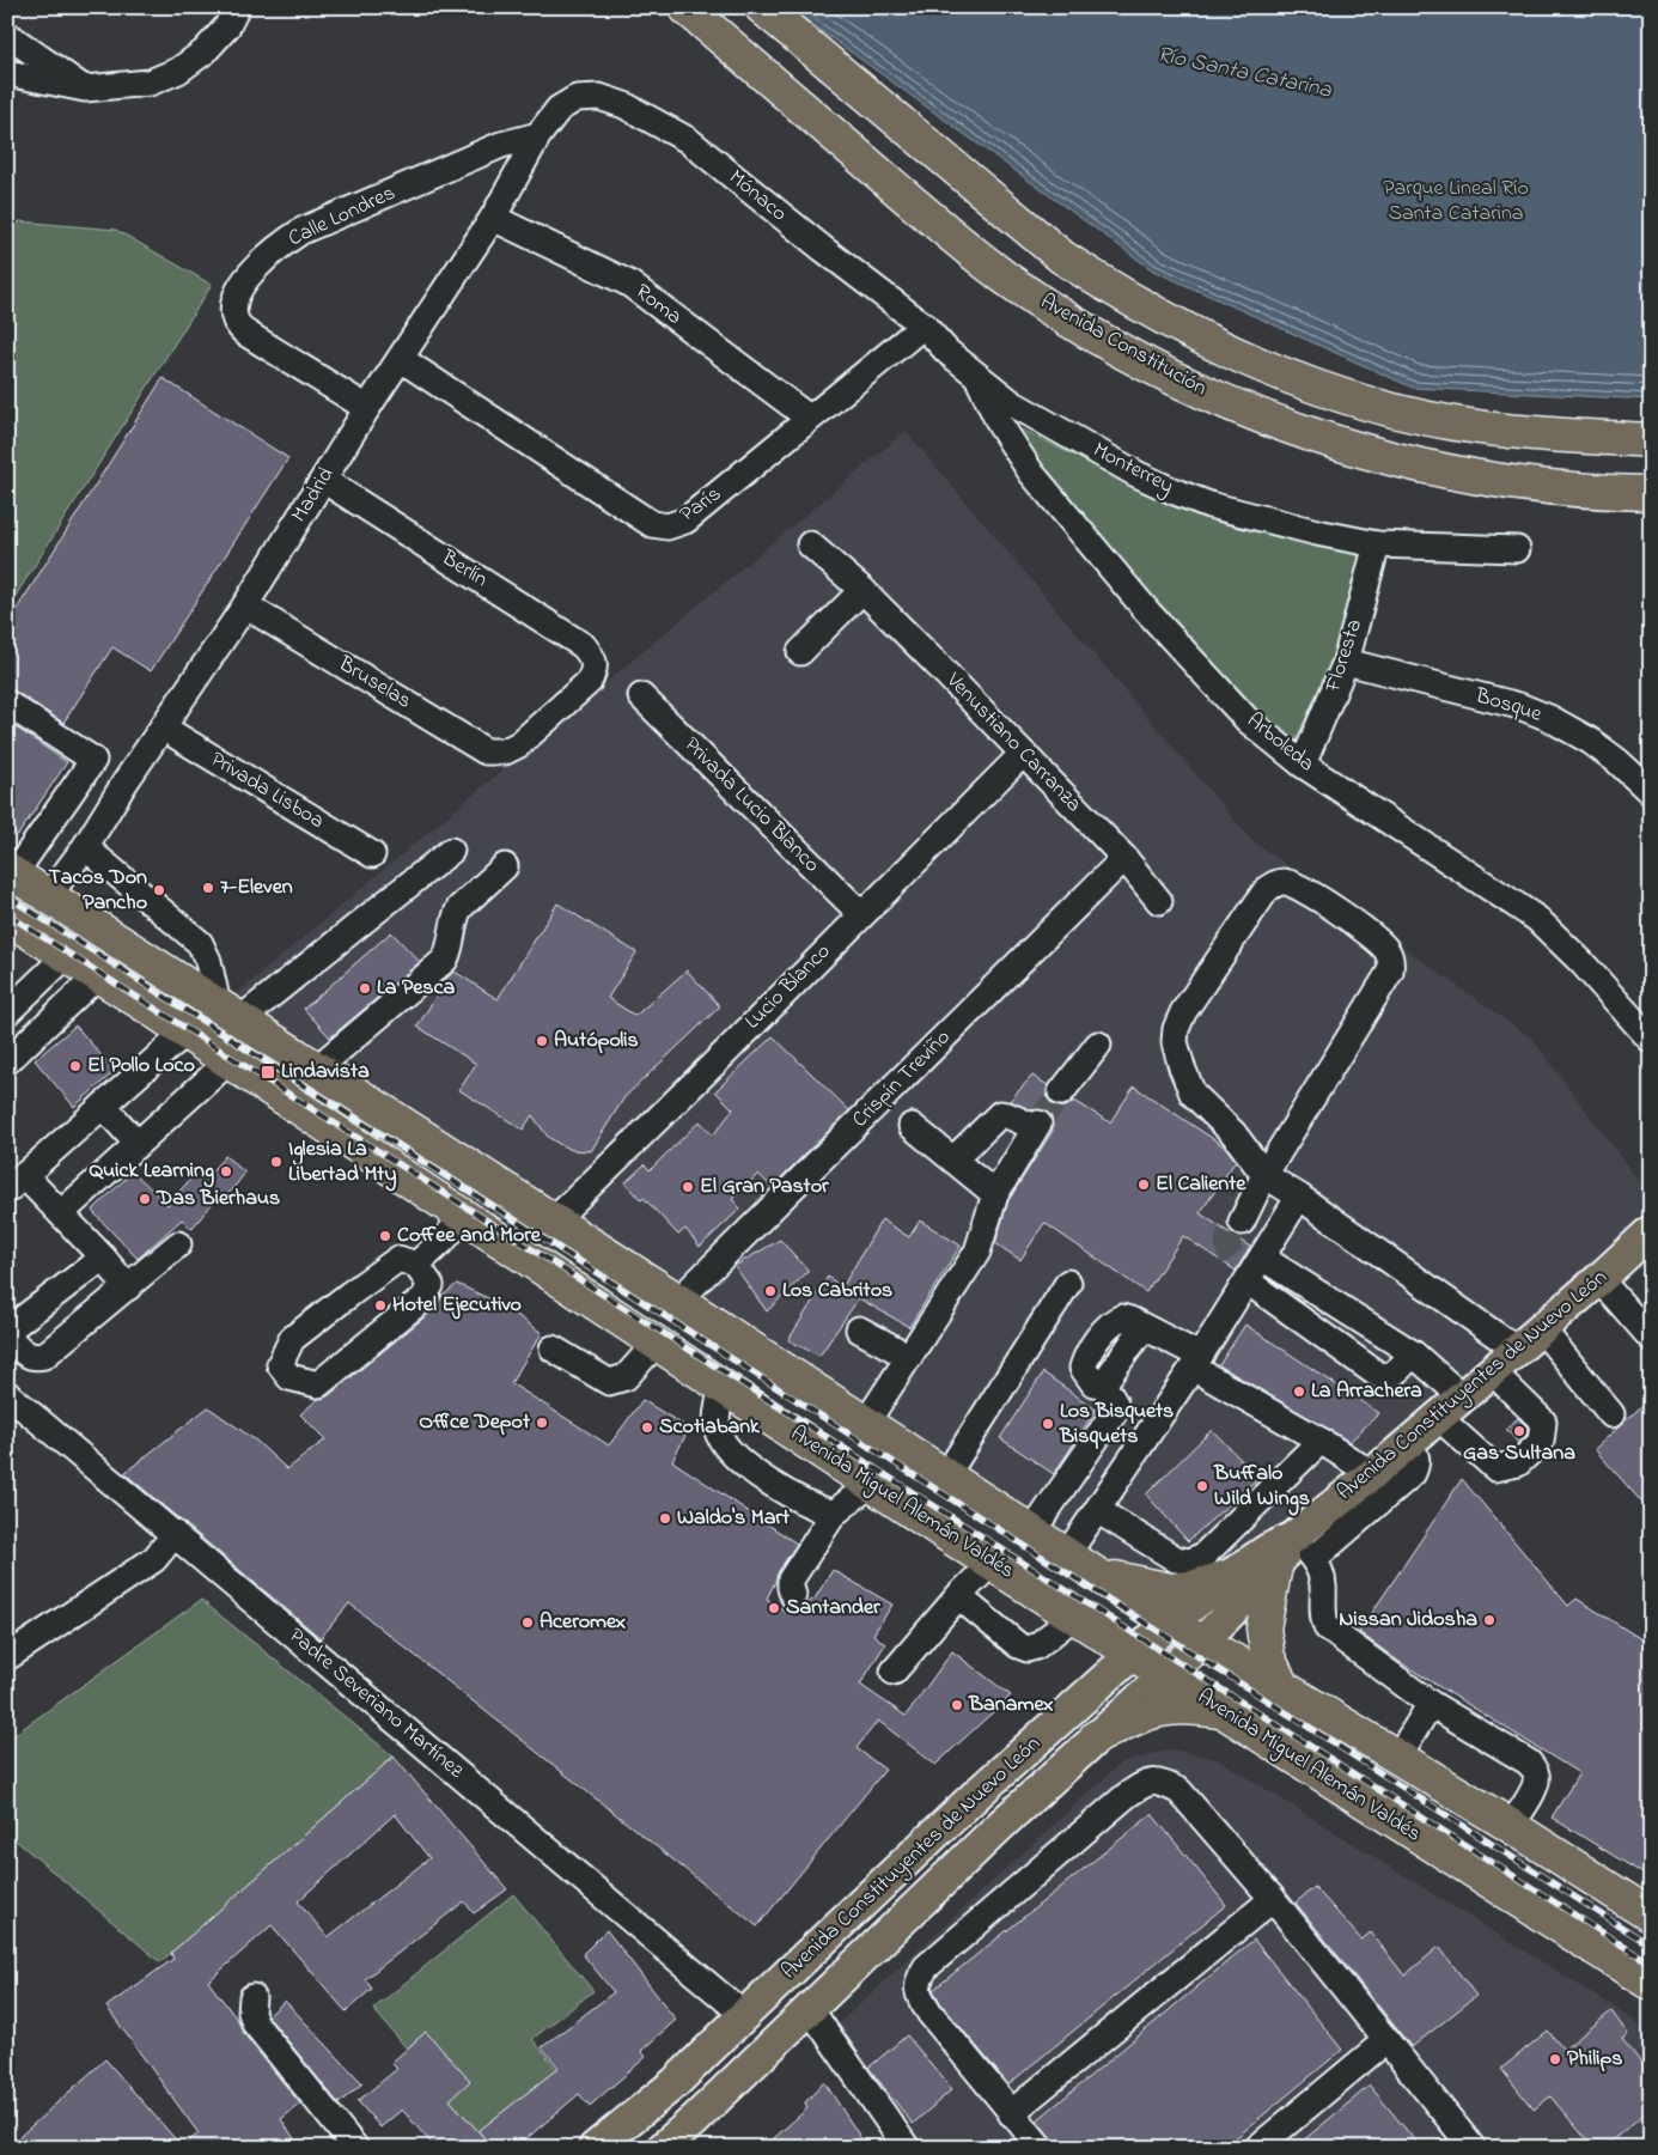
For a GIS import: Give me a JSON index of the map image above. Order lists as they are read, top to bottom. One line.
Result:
{"streets":{"highway":["Avenida Constitución","Avenida Miguel Alemán Valdés"],"main road":["Avenida Constituyentes de Nuevo León"],"street":["Mónaco","Calle Londres","Roma","Monterrey","Madrid","París","Berlín","Floresta","Bruselas","Bosque","Venustiano Carranza","Arboleda","Privada Lisboa","Privada Lucio Blanco","Lucio Blanco","Crispín Treviño","Padre Severiano Martínez"]},"crossings":[["Mónaco","Monterrey"],["Mónaco","Madrid"],["Mónaco","París"],["Calle Londres","Madrid"],["Roma","Madrid"],["Roma","París"],["Monterrey","París"],["Monterrey","Floresta"],["Monterrey","Arboleda"],["Madrid","París"],["Madrid","Berlín"],["Madrid","Bruselas"],["Madrid","Privada Lisboa"],["Berlín","Bruselas"],["Floresta","Bosque"],["Floresta","Arboleda"],["Venustiano Carranza","Lucio Blanco"],["Venustiano Carranza","Crispín Treviño"],["Privada Lucio Blanco","Lucio Blanco"],["Avenida Constituyentes de Nuevo León","Avenida Miguel Alemán Valdés"],["Avenida Constituyentes de Nuevo León","Padre Severiano Martínez"]],"water":["Río Santa Catarina"],"parks":["Parque Lineal Río Santa Catarina"],"places":{"other":["7-Eleven","Tacos Don Pancho","La Pesca","Autópolis","El Pollo Loco","Iglesia La Libertad Mty","Quick Learning","El Caliente","El Gran Pastor","Das Bierhaus","Coffee and More","Los Cabritos","Hotel Ejecutivo","La Arrachera","Office Depot","Los Bisquets Bisquets","Scotiabank","Gas Sultana","Buffalo Wild Wings","Waldo's Mart","Santander","Nissan Jidosha","Aceromex","Banamex","Philips"],"transit":["Lindavista"]}}
